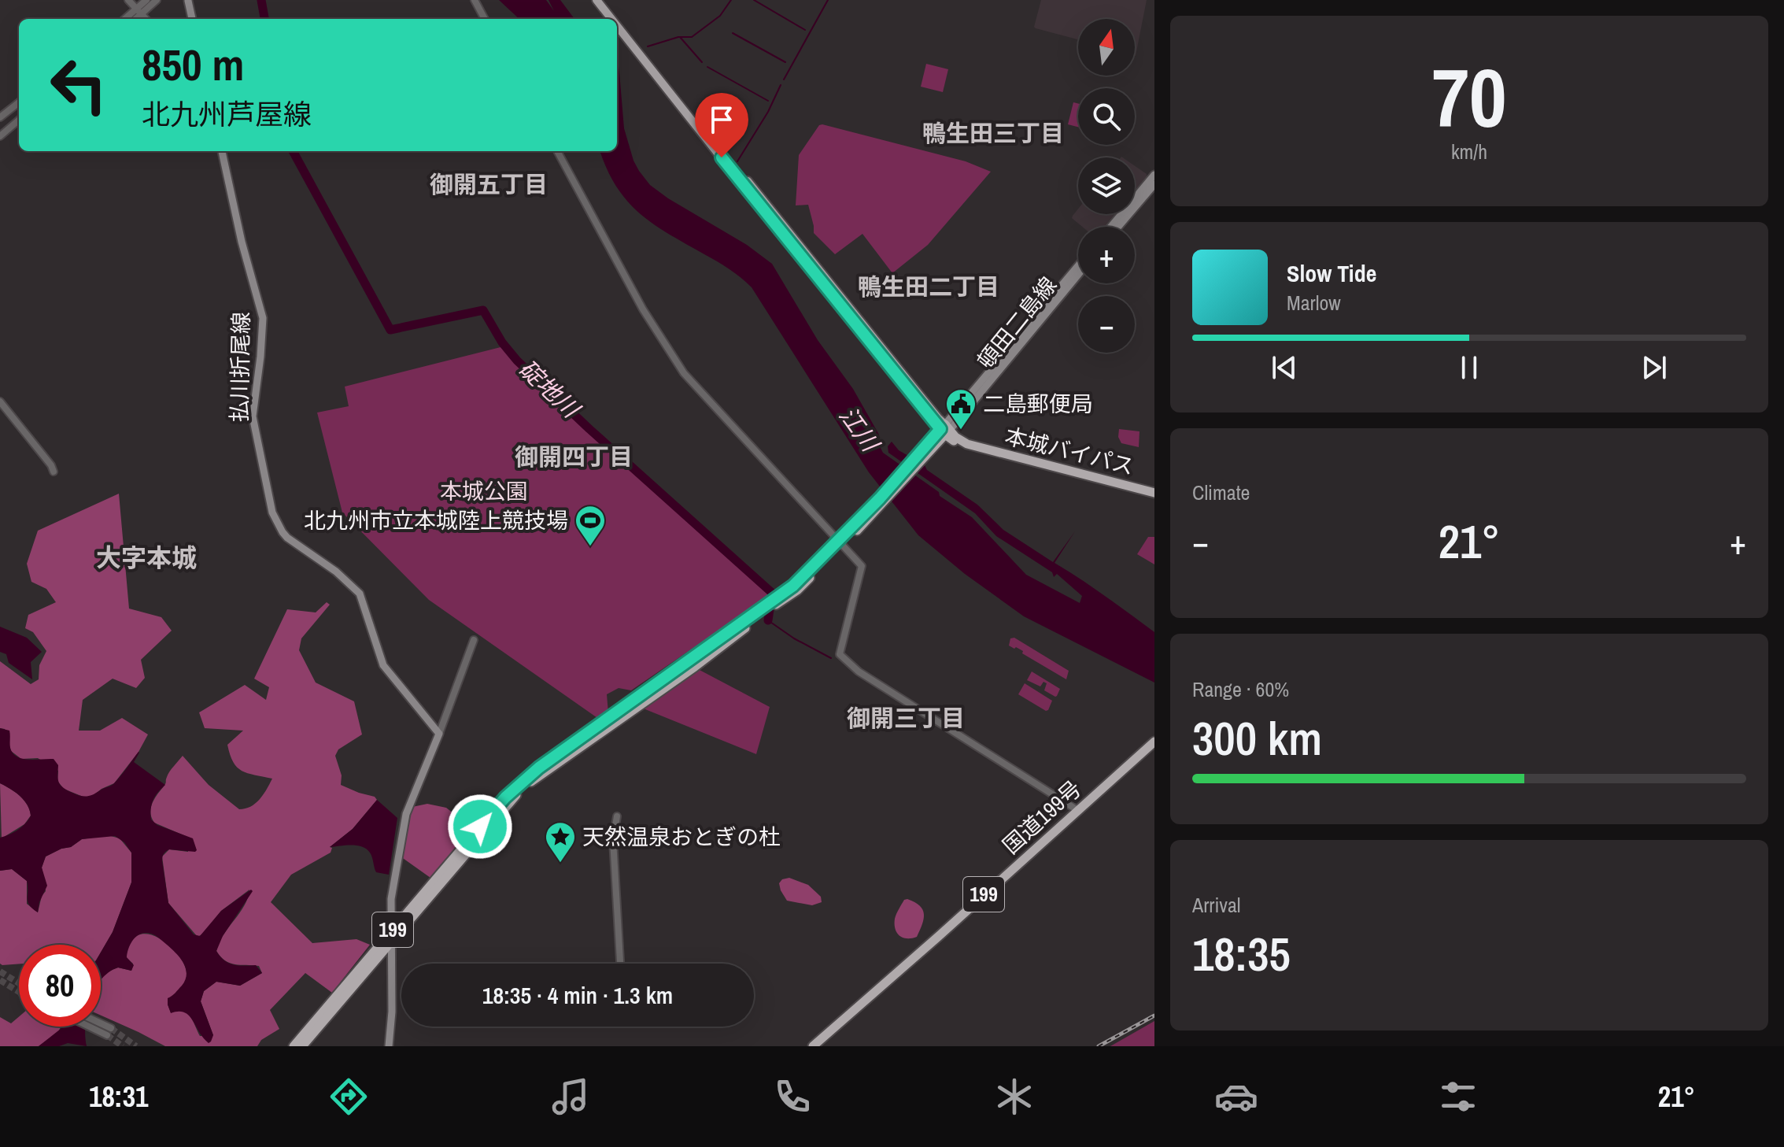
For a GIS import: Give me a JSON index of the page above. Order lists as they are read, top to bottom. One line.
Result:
{"streets":{"highway":["本城バイパス","国道199号","199"],"main road":["頓田二島線","払川折尾線"]},"crossings":[["頓田二島線","本城バイパス"],["頓田二島線","199"],["本城バイパス","199"]],"districts":["鴨生田三丁目","御開五丁目","鴨生田二丁目","御開四丁目","大字本城","御開三丁目"],"water":["碇地川","江川"],"parks":["本城公園"],"places":{"public building":["二島郵便局"],"sports":["北九州市立本城陸上競技場"],"place":["天然温泉おとぎの杜"]},"north":"top","page":{"tile":[["70","km/h"],"Climate",["Range · 60%","300 km"],["Arrival","18:35"]],"map_buttons":["+","−"],"turn":["850 m","北九州芦屋線"],"song":["Slow Tide","Marlow"],"heat":["−","21°","+"],"limit":"80","trip":"18:35 · 4 min · 1.3 km","tabs":["18:31","21°"]}}
